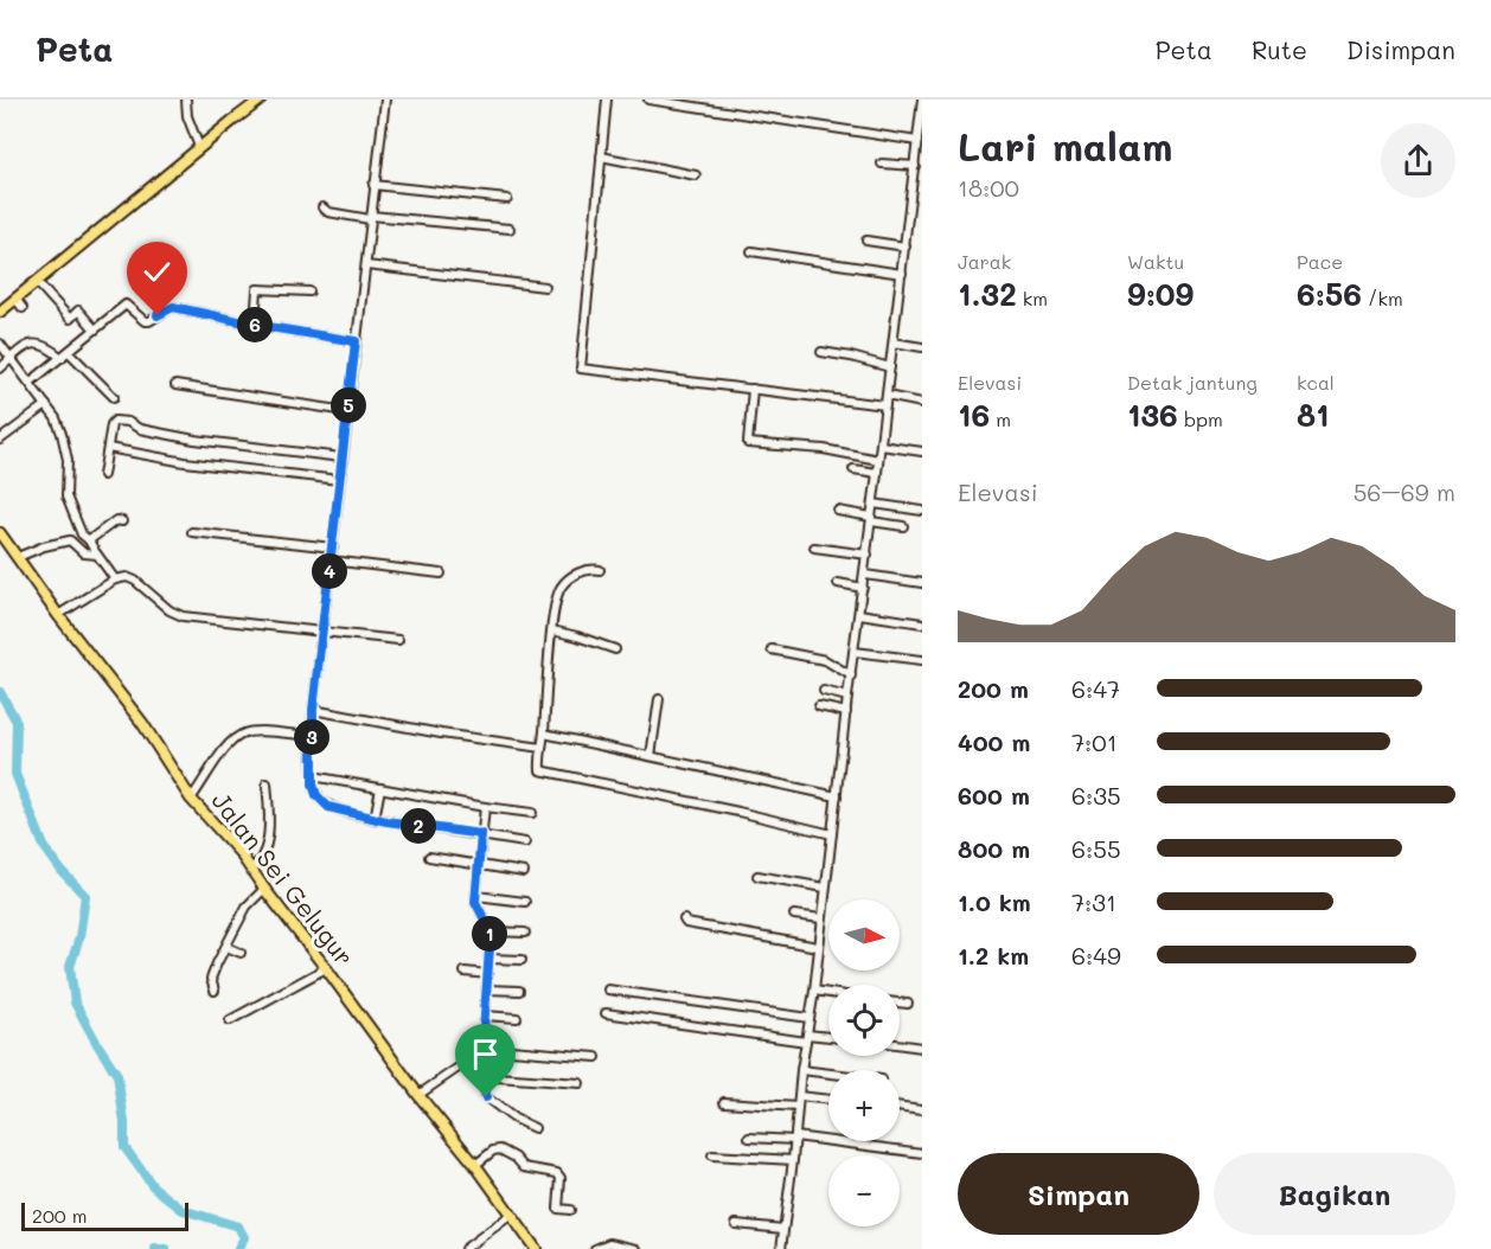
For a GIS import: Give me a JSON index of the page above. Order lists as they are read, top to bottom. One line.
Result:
{"streets":{"main road":["Jalan Sei Gelugur"]},"scale_bar":"200 m","north":"right","page":{"header":"Peta","nav":["Peta","Rute","Disimpan"],"heading":["Lari malam","18:00"],"stats":[["Jarak","1.32 km"],["Waktu","9:09"],["Pace","6:56 /km"],["Elevasi","16 m"],["Detak jantung","136 bpm"],["kcal","81"]],"pins":["6","5","4","3","2","1"],"chart":["Elevasi","56–69 m"],"list":[{"name":"200 m","note":"6:47"},{"name":"400 m","note":"7:01"},{"name":"600 m","note":"6:35"},{"name":"800 m","note":"6:55"},{"name":"1.0 km","note":"7:31"},{"name":"1.2 km","note":"6:49"}],"map_buttons":["+","−"],"buttons":["Simpan","Bagikan"],"scale":"200 m"}}
